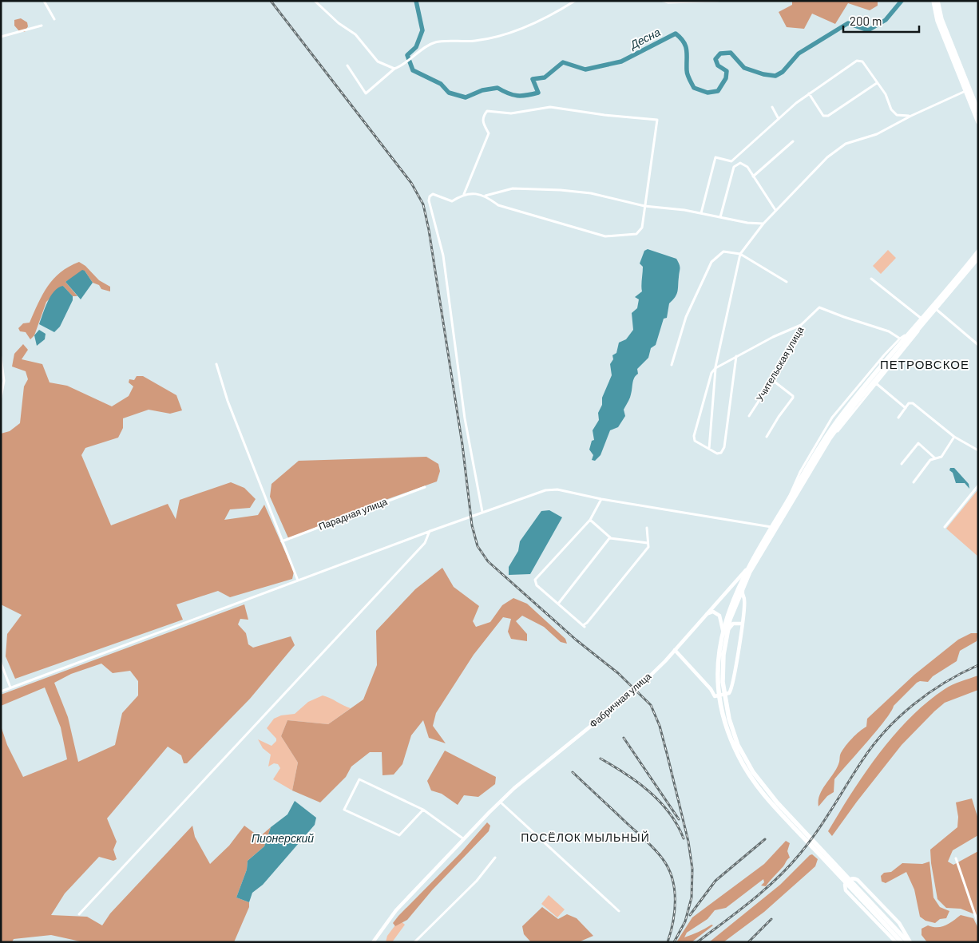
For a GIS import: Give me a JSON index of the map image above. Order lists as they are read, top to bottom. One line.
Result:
{"streets":{"street":["Учительская улица","Парадная улица","Фабричная улица"]},"districts":["ПЕТРОВСКОЕ","ПОСЁЛОК МЫЛЬНЫЙ"],"water":["Десна","Пионерский"],"scale_bar":"200 m"}
